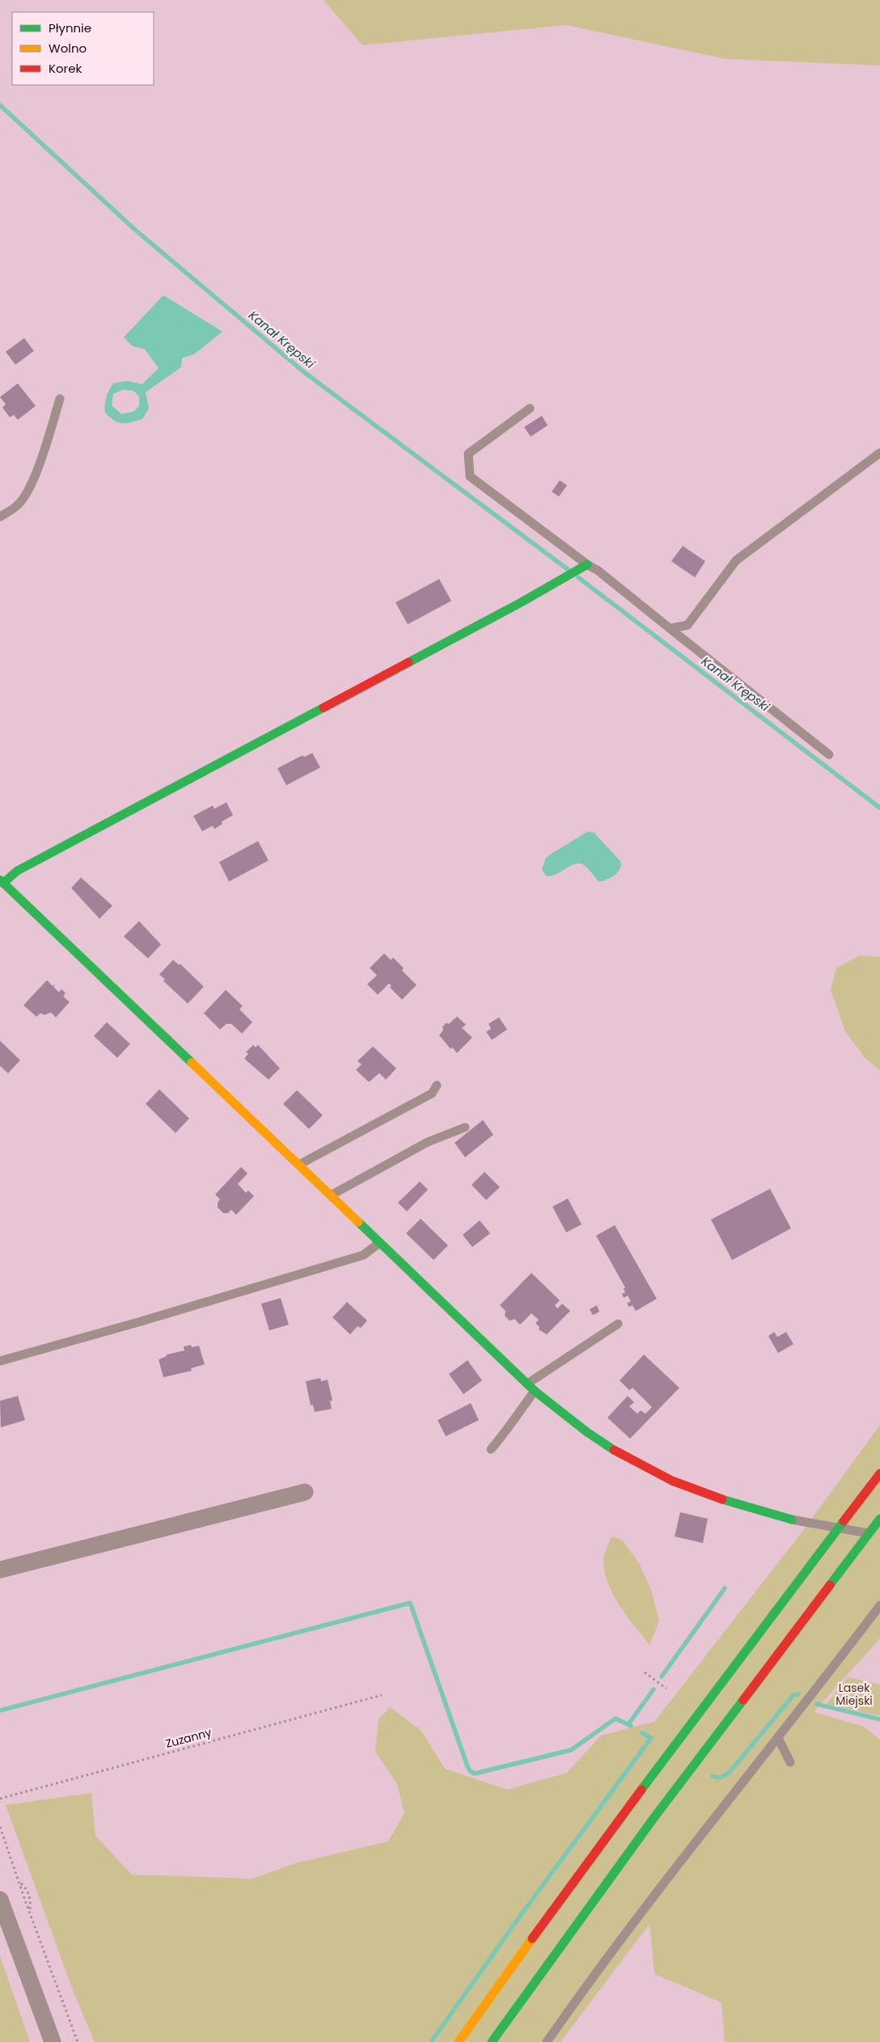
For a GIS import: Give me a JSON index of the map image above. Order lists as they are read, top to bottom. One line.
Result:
{"streets":{"path":["Zuzanny"]},"water":["Kanał Krępski"],"parks":["Lasek Miejski"],"legend":["Płynnie","Wolno","Korek"]}
